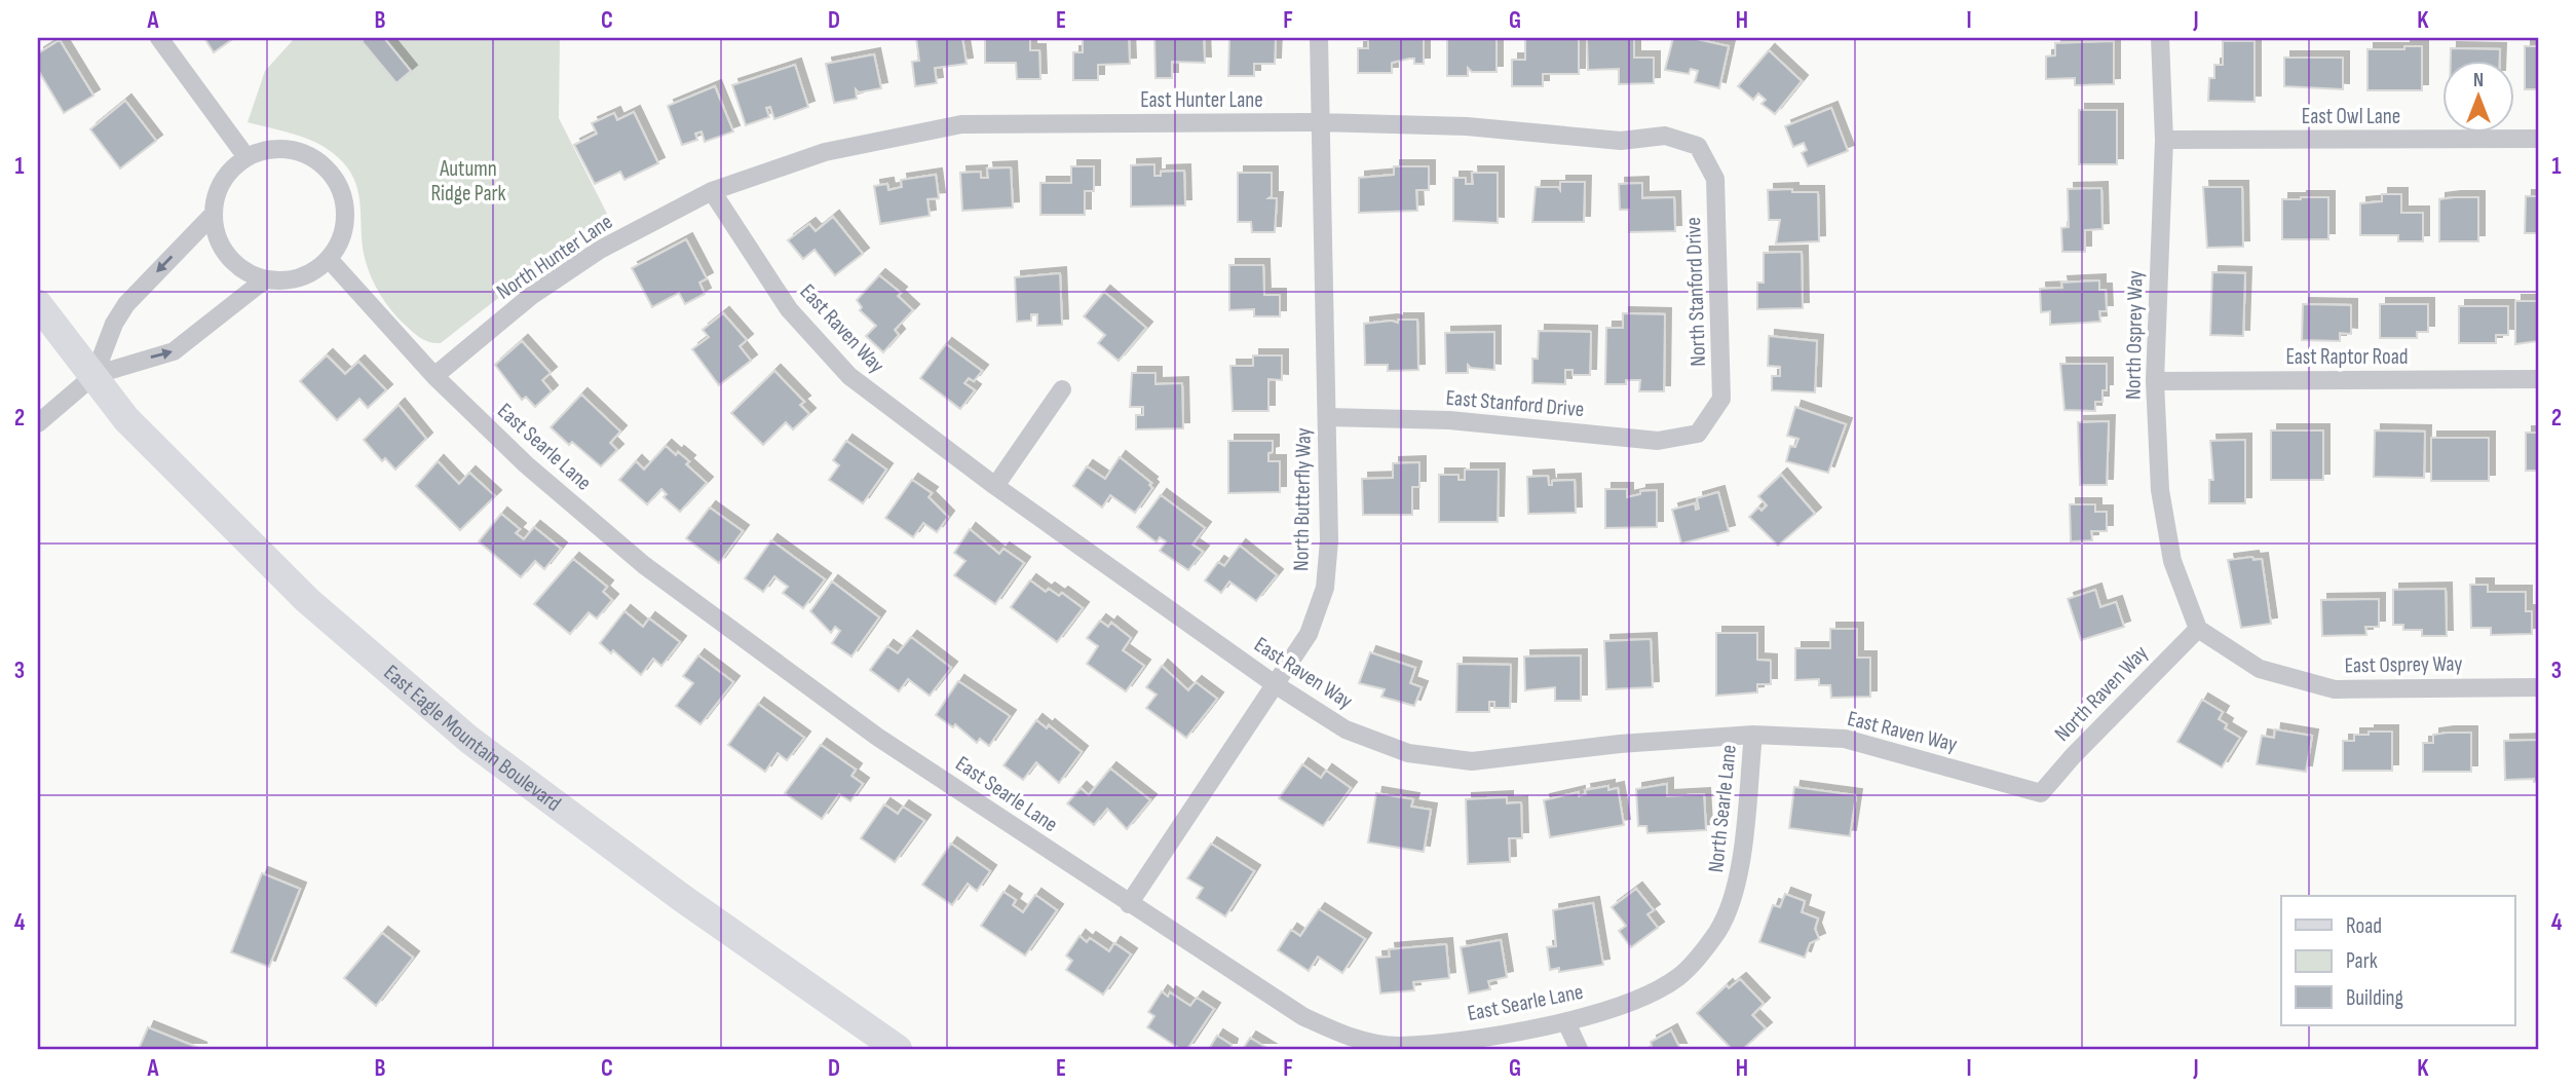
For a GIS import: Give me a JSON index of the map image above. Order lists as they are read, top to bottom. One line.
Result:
{"streets":{"main road":["East Eagle Mountain Boulevard"],"street":["East Hunter Lane","East Owl Lane","North Hunter Lane","North Stanford Drive","East Raven Way","North Osprey Way","East Raptor Road","East Stanford Drive","East Searle Lane","North Butterfly Way","East Osprey Way","North Raven Way","North Searle Lane"]},"crossings":[["East Hunter Lane","North Hunter Lane"],["East Hunter Lane","North Stanford Drive"],["East Hunter Lane","East Raven Way"],["East Hunter Lane","North Butterfly Way"],["East Owl Lane","North Osprey Way"],["North Hunter Lane","East Raven Way"],["North Hunter Lane","East Searle Lane"],["North Stanford Drive","East Stanford Drive"],["East Raven Way","North Butterfly Way"],["East Raven Way","North Raven Way"],["East Raven Way","North Searle Lane"],["North Osprey Way","East Raptor Road"],["North Osprey Way","East Osprey Way"],["North Osprey Way","North Raven Way"],["East Stanford Drive","North Butterfly Way"],["East Searle Lane","North Butterfly Way"],["East Searle Lane","North Searle Lane"],["East Osprey Way","North Raven Way"]],"parks":["Autumn Ridge Park"],"legend":["Road","Park","Building"],"north":"top","grid":{"columns":["A","B","C","D","E","F","G","H","I","J","K"],"rows":["1","2","3","4"]}}
